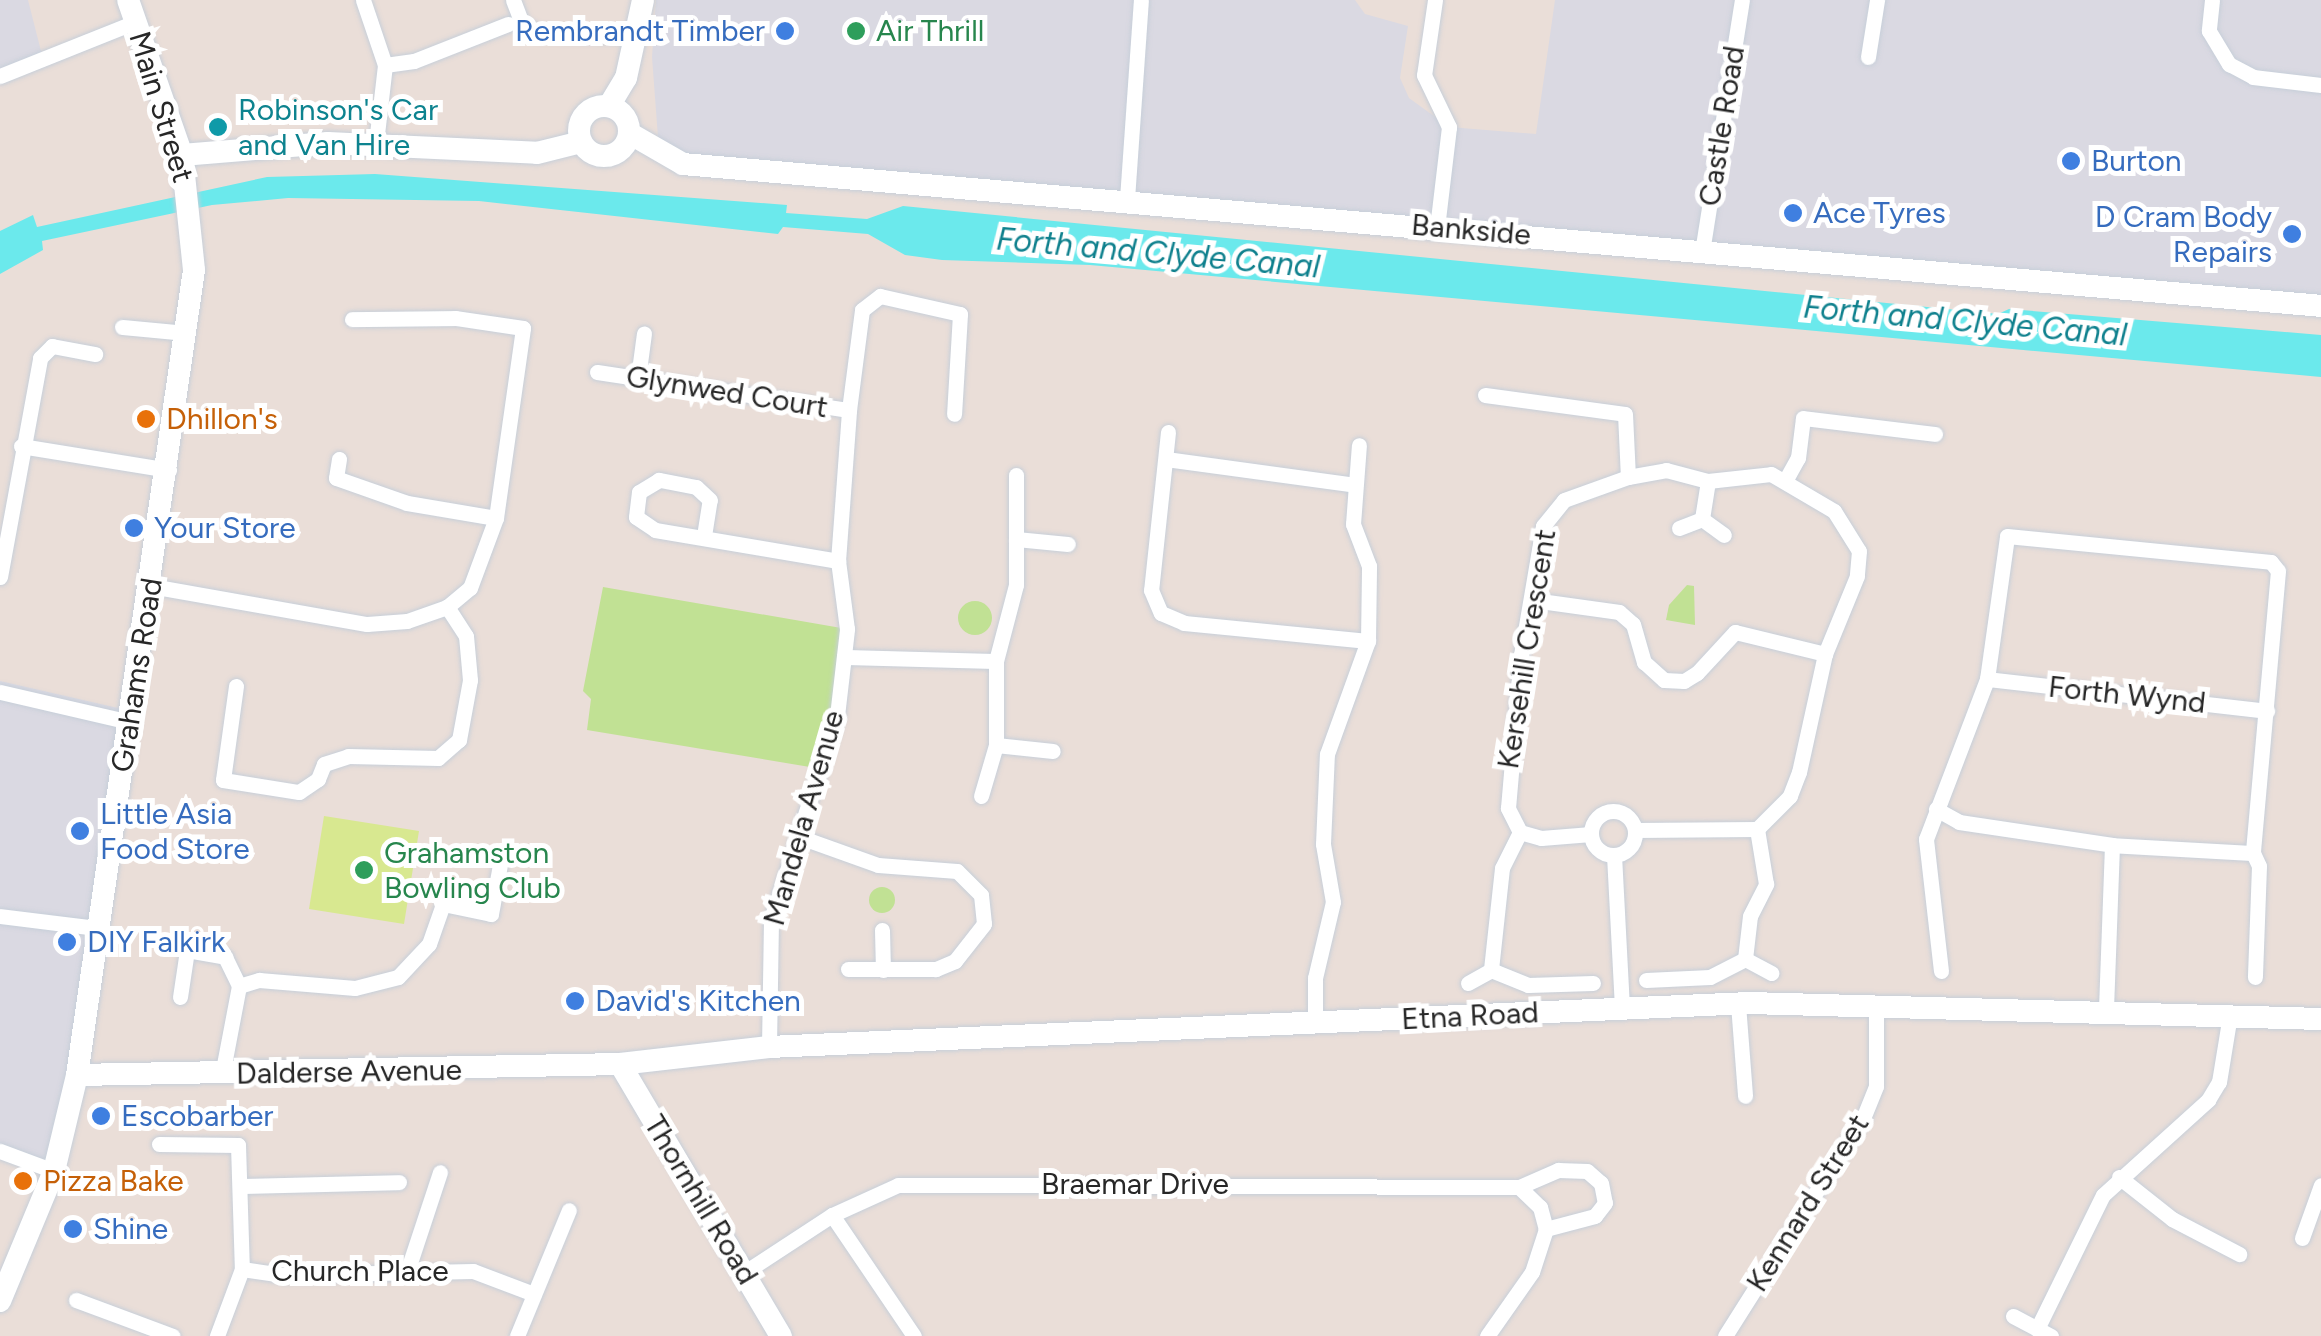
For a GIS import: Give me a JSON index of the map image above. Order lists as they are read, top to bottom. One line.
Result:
{"streets":{"street":["Main Street","Castle Road","Bankside","Glynwed Court","Kersehill Crescent","Grahams Road","Forth Wynd","Mandela Avenue","Etna Road","Dalderse Avenue","Braemar Drive","Thornhill Road","Kennard Street","Church Place"]},"crossings":[["Main Street","Grahams Road"],["Castle Road","Bankside"],["Glynwed Court","Mandela Avenue"],["Grahams Road","Dalderse Avenue"],["Mandela Avenue","Etna Road"],["Etna Road","Dalderse Avenue"],["Etna Road","Thornhill Road"],["Etna Road","Kennard Street"],["Dalderse Avenue","Thornhill Road"],["Braemar Drive","Thornhill Road"]],"water":["Forth and Clyde Canal"],"places":["Rembrandt Timber","Air Thrill","Robinson's Car and Van Hire","Burton","Ace Tyres","D Cram Body Repairs","Dhillon's","Your Store","Little Asia Food Store","Grahamston Bowling Club","DIY Falkirk","David's Kitchen","Escobarber","Pizza Bake","Shine"]}
